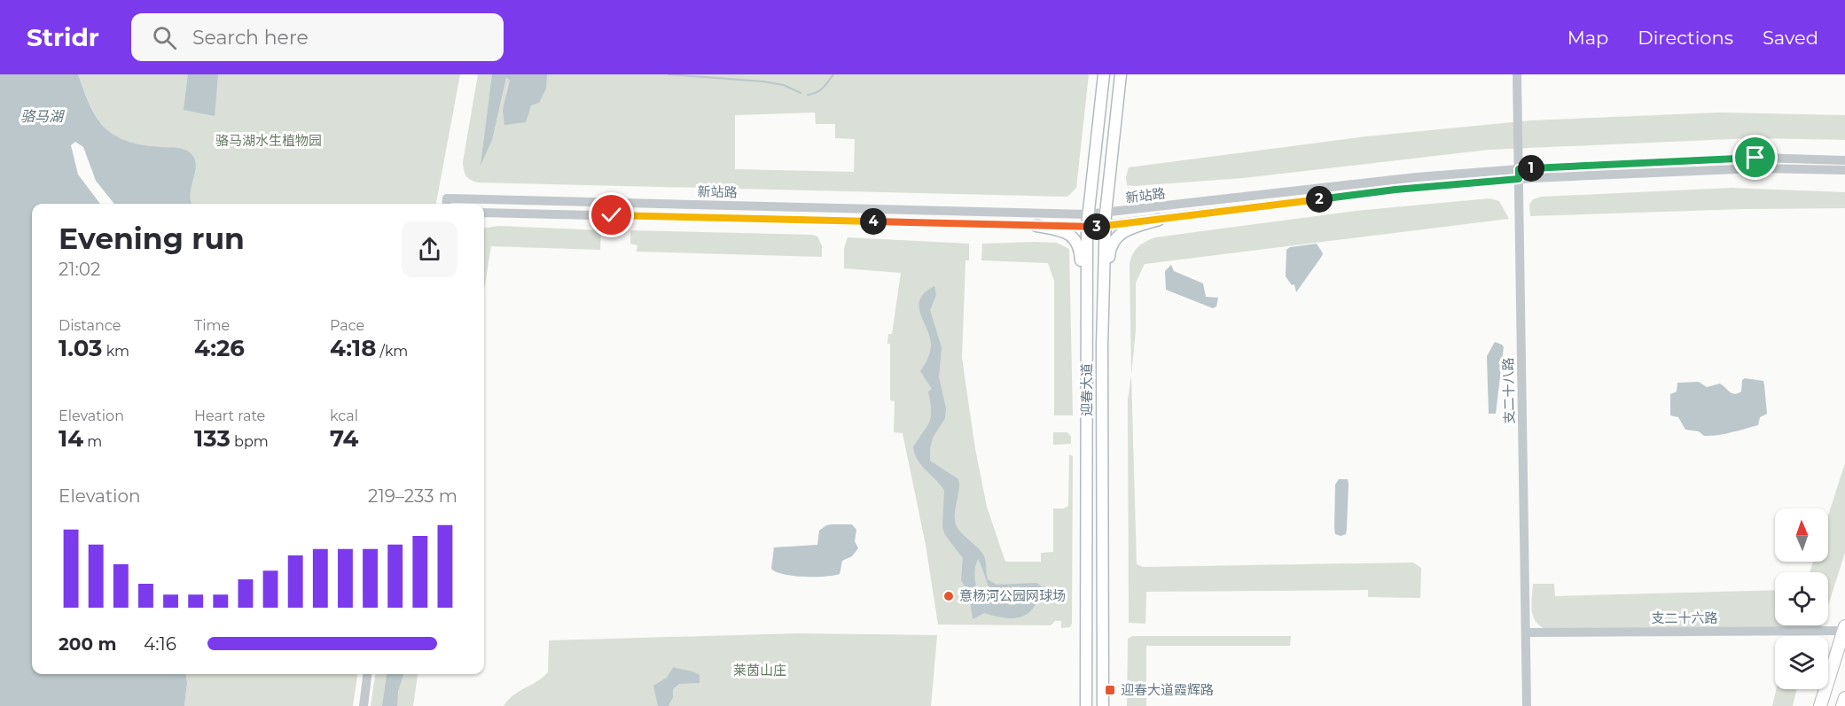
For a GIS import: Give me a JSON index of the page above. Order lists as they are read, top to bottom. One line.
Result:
{"streets":{"main road":["迎春大道"],"street":["新站路","支二十八路","支二十六路"]},"crossings":[["新站路","迎春大道"],["新站路","支二十八路"],["支二十八路","支二十六路"]],"water":["骆马湖"],"parks":["骆马湖水生植物园","莱茵山庄"],"places":{"other":["意杨河公园网球场"],"transit":["迎春大道霞辉路"]},"north":"top","page":{"header":"Stridr","search":"Search here","nav":["Map","Directions","Saved"],"pins":["1","2","4","3"],"heading":["Evening run","21:02"],"stats":[["Distance","1.03 km"],["Time","4:26"],["Pace","4:18 /km"],["Elevation","14 m"],["Heart rate","133 bpm"],["kcal","74"]],"chart":["Elevation","219–233 m"],"list":[{"name":"200 m","note":"4:16"}]}}
